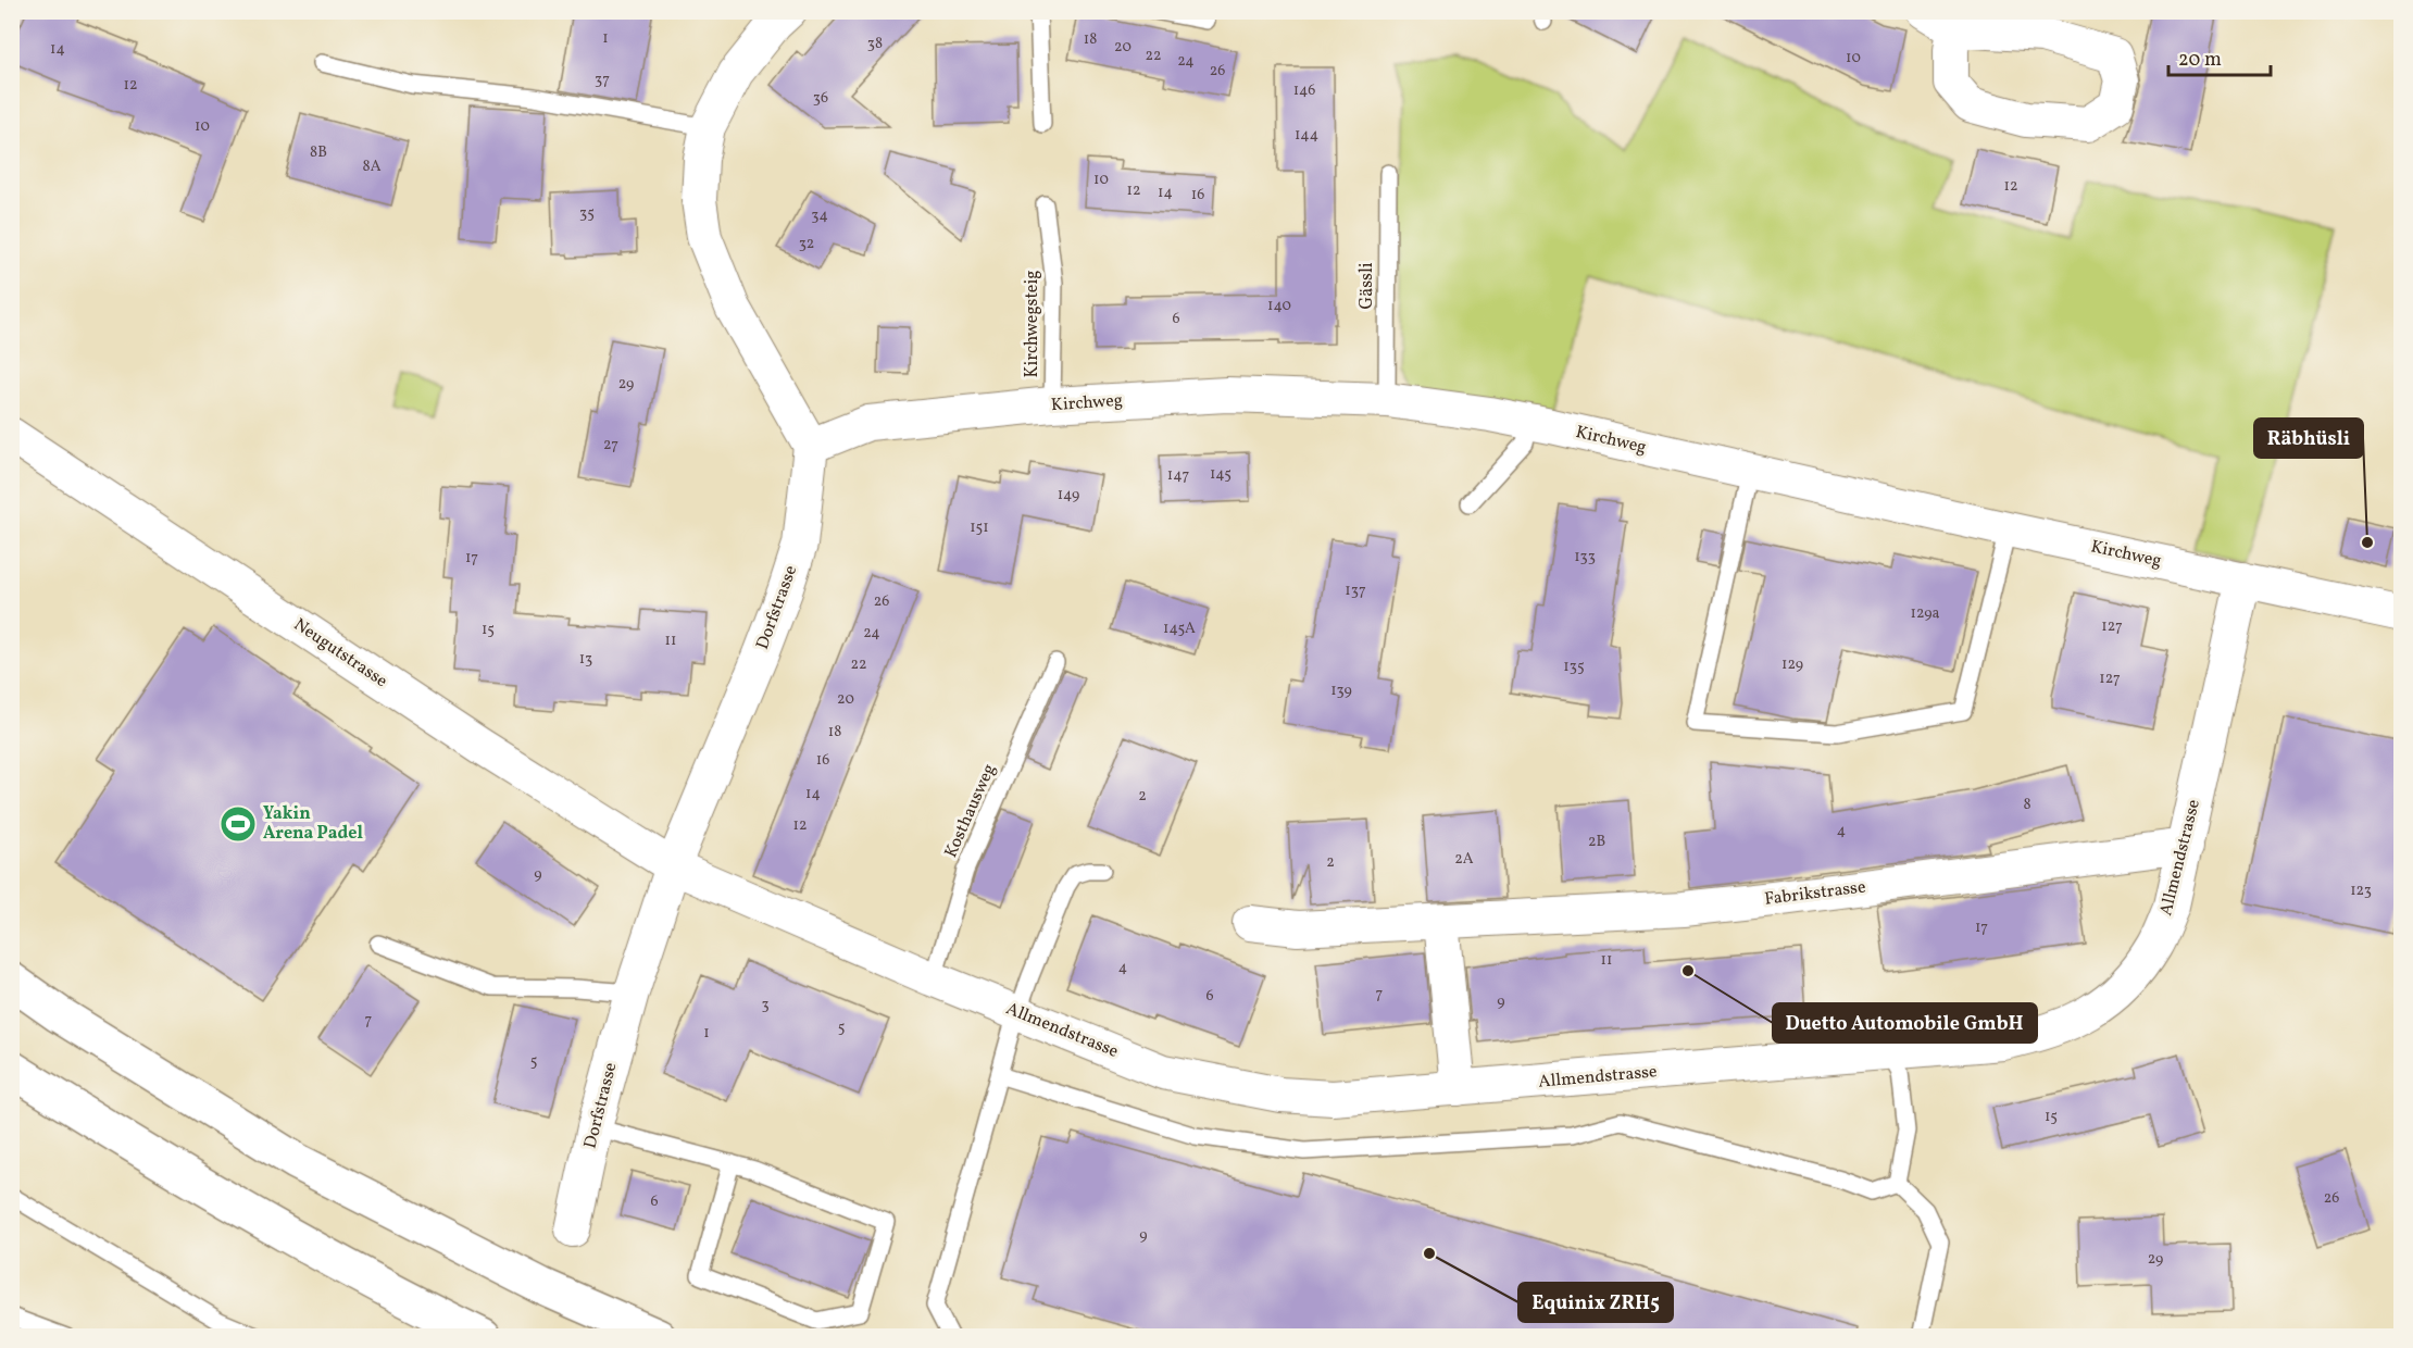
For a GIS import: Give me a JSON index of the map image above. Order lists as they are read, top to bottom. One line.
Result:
{"streets":{"street":["Kirchweg","Dorfstrasse","Neugutstrasse","Allmendstrasse","Fabrikstrasse"],"lane":["Gässli","Kirchwegsteig","Kosthausweg"]},"crossings":[["Gässli","Kirchweg"],["Kirchwegsteig","Kirchweg"],["Kirchweg","Dorfstrasse"],["Kirchweg","Allmendstrasse"],["Dorfstrasse","Neugutstrasse"],["Dorfstrasse","Allmendstrasse"],["Neugutstrasse","Allmendstrasse"],["Kosthausweg","Allmendstrasse"],["Allmendstrasse","Fabrikstrasse"]],"places":{"other":["Räbhüsli","Duetto Automobile GmbH","Equinix ZRH5"],"sports":["Yakin Arena Padel"]},"house_numbers":["1","18","38","20","14","22","10","24","26","37","12","146","36","10","144","8B","8A","10","12","12","14","16","35","34","32","140","6","29","27","145","147","149","151","133","17","137","26","129a","127","145A","15","24","11","13","22","129","135","127","139","20","18","16","14","2","8","12","4","2B","2A","2","9","123","17","11","4","7","6","9","3","7","5","1","5","15","26","6","9","29"],"scale_bar":"20 m"}
